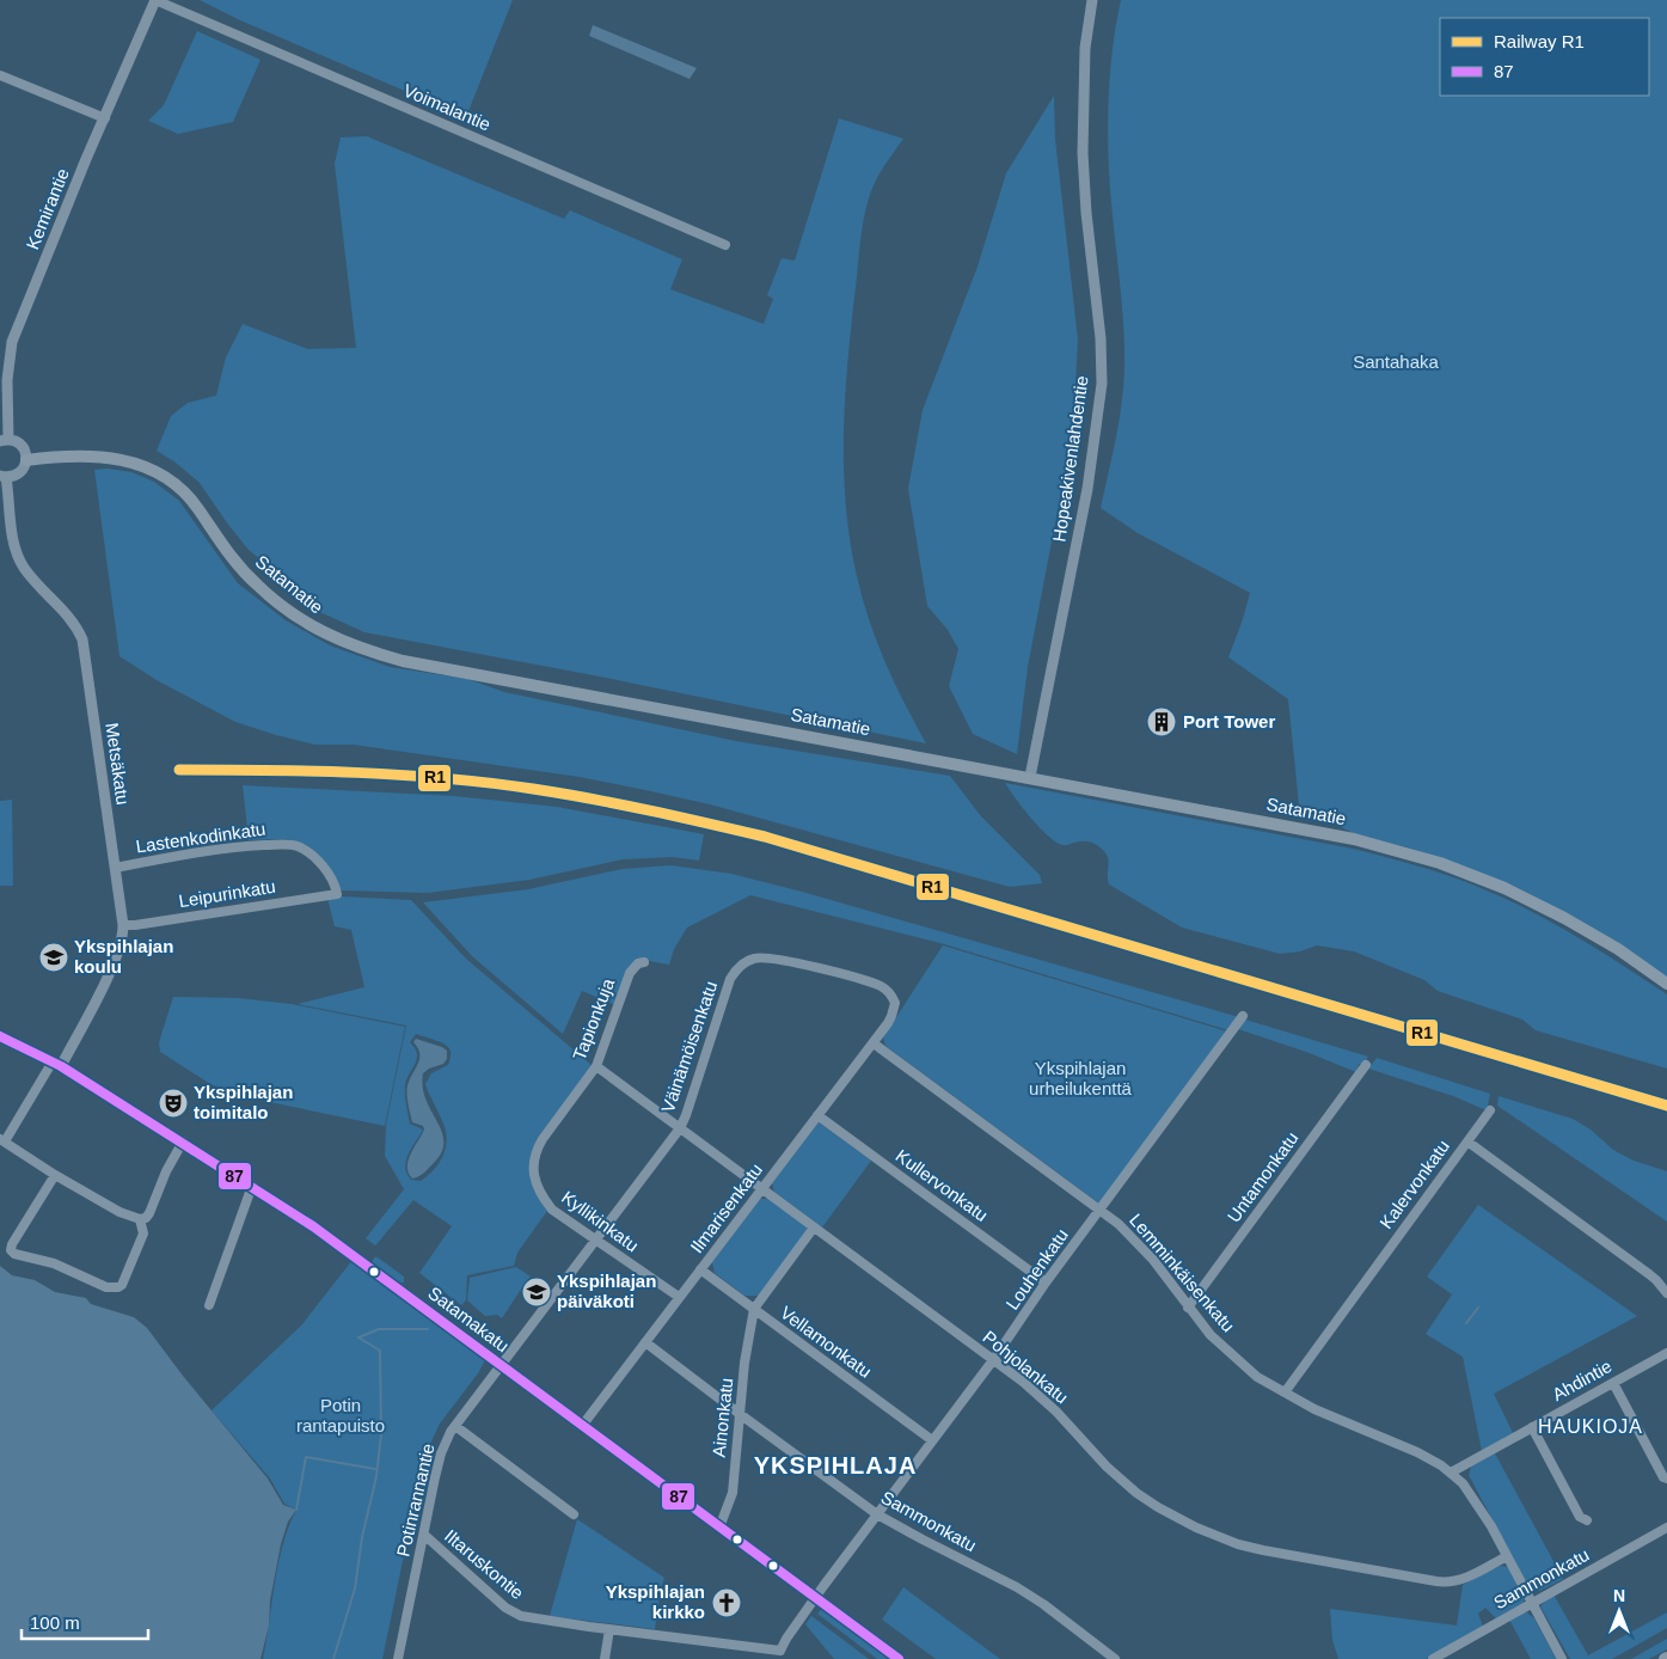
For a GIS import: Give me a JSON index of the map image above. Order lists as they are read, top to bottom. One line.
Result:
{"streets":{"main road":["Satamatie"],"street":["Voimalantie","Kemirantie","Hopeakivenlahdentie","Metsäkatu","Lastenkodinkatu","Leipurinkatu","Tapionkuja","Väinämöisenkatu","Untamonkatu","Kalervonkatu","Kullervonkatu","Ilmarisenkatu","Kyllikinkatu","Louhenkatu","Lemminkäisenkatu","Satamakatu","Vellamonkatu","Pohjolankatu","Ahdintie","Ainonkatu","Potinrannantie","Sammonkatu","Iltaruskontie"]},"crossings":[["Voimalantie","Kemirantie"],["Hopeakivenlahdentie","Satamatie"],["Metsäkatu","Lastenkodinkatu"],["Metsäkatu","Leipurinkatu"],["Metsäkatu","Satamakatu"],["Lastenkodinkatu","Leipurinkatu"],["Tapionkuja","Kyllikinkatu"],["Tapionkuja","Pohjolankatu"],["Väinämöisenkatu","Ilmarisenkatu"],["Väinämöisenkatu","Kyllikinkatu"],["Väinämöisenkatu","Satamakatu"],["Väinämöisenkatu","Pohjolankatu"],["Väinämöisenkatu","Potinrannantie"],["Untamonkatu","Lemminkäisenkatu"],["Kalervonkatu","Lemminkäisenkatu"],["Kullervonkatu","Ilmarisenkatu"],["Kullervonkatu","Louhenkatu"],["Ilmarisenkatu","Kyllikinkatu"],["Ilmarisenkatu","Lemminkäisenkatu"],["Ilmarisenkatu","Satamakatu"],["Ilmarisenkatu","Vellamonkatu"],["Ilmarisenkatu","Pohjolankatu"],["Ilmarisenkatu","Sammonkatu"],["Louhenkatu","Lemminkäisenkatu"],["Louhenkatu","Satamakatu"],["Louhenkatu","Vellamonkatu"],["Louhenkatu","Pohjolankatu"],["Louhenkatu","Sammonkatu"],["Louhenkatu","Iltaruskontie"],["Lemminkäisenkatu","Pohjolankatu"],["Lemminkäisenkatu","Ahdintie"],["Lemminkäisenkatu","Sammonkatu"],["Satamakatu","Ainonkatu"],["Satamakatu","Potinrannantie"],["Satamakatu","Iltaruskontie"],["Vellamonkatu","Ainonkatu"],["Ainonkatu","Sammonkatu"],["Potinrannantie","Iltaruskontie"]],"districts":["HAUKIOJA","YKSPIHLAJA"],"parks":["Santahaka","Ykspihlajan urheilukenttä","Potin rantapuisto"],"places":{"building":["Port Tower"],"school or university":["Ykspihlajan koulu","Ykspihlajan päiväkoti"],"theatre":["Ykspihlajan toimitalo"],"church":["Ykspihlajan kirkko"]},"lines":["rail line R1","transit line 87"],"legend":["Railway R1","87"],"scale_bar":"100 m","north":"top"}
